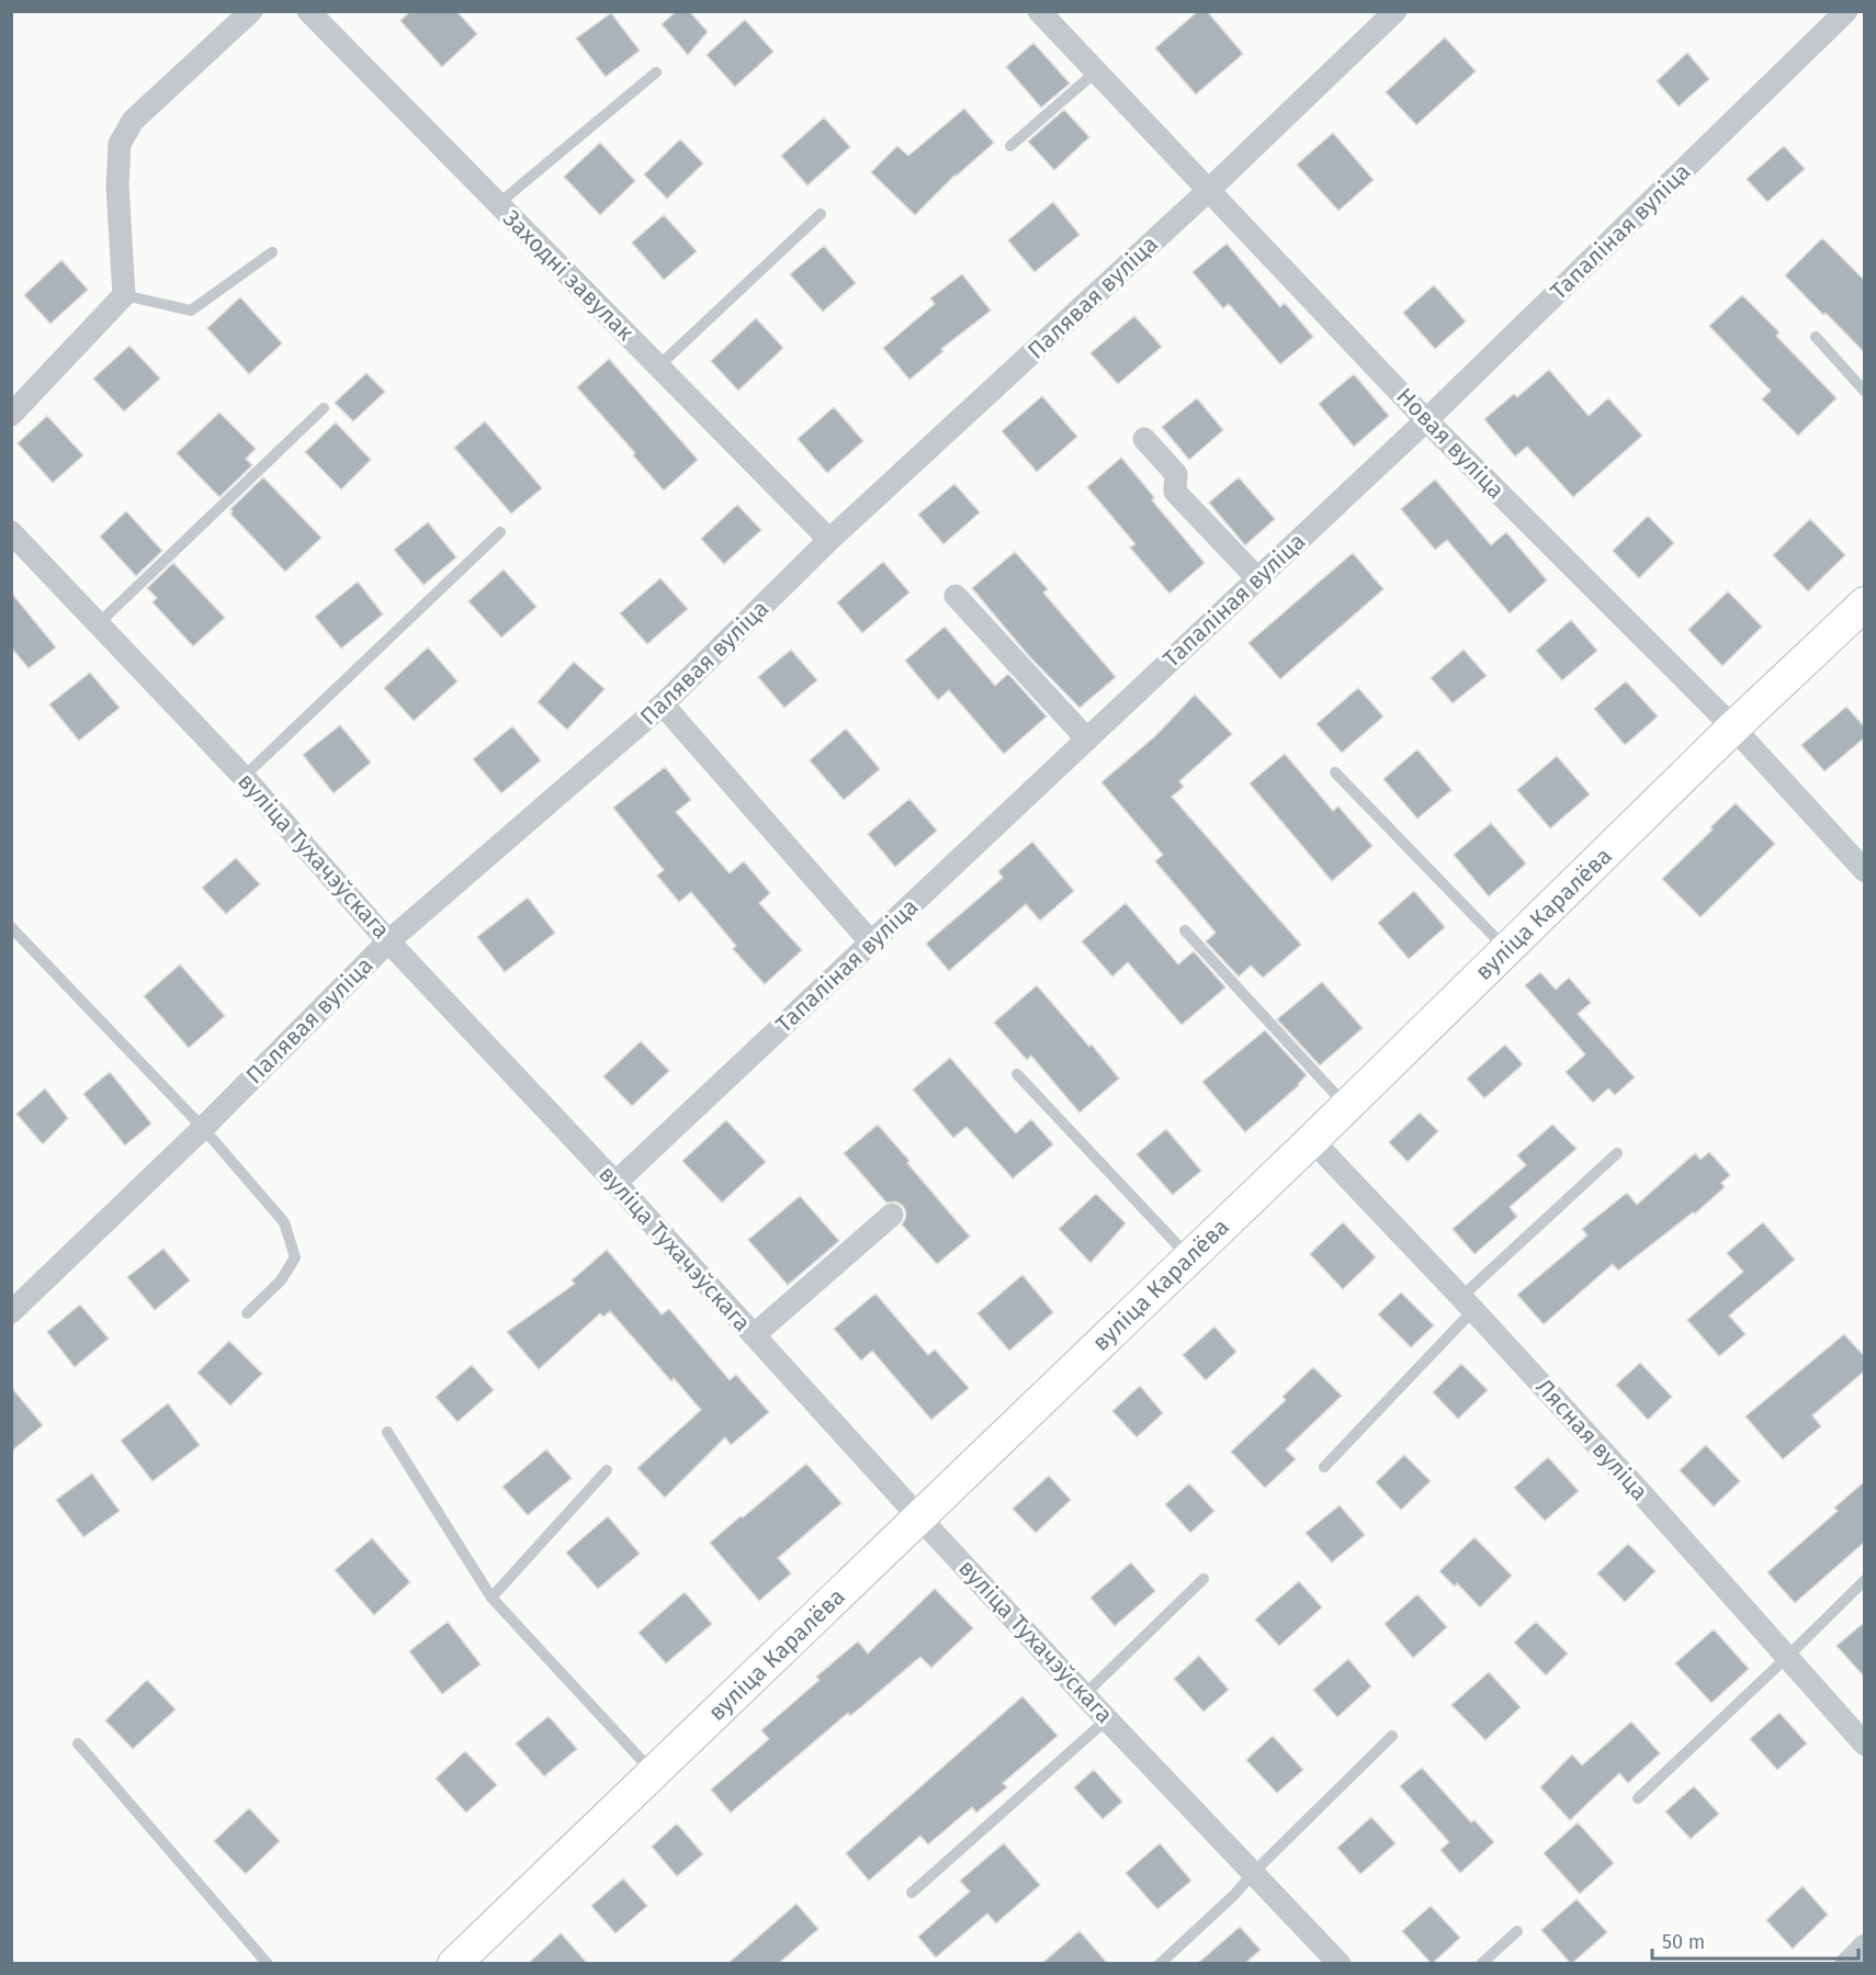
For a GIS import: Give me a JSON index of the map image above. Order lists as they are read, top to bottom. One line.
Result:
{"streets":{"main road":["вуліца Каралёва"],"street":["Тапаліная вуліца","Заходні завулак","Палявая вуліца","Новая вуліца","вуліца Тухачэўскага","Лясная вуліца"]},"crossings":[["Тапаліная вуліца","Новая вуліца"],["Тапаліная вуліца","вуліца Тухачэўскага"],["Заходні завулак","Палявая вуліца"],["Палявая вуліца","Новая вуліца"],["Палявая вуліца","вуліца Тухачэўскага"],["Новая вуліца","вуліца Каралёва"],["вуліца Тухачэўскага","вуліца Каралёва"],["вуліца Каралёва","Лясная вуліца"]],"scale_bar":"50 m"}
